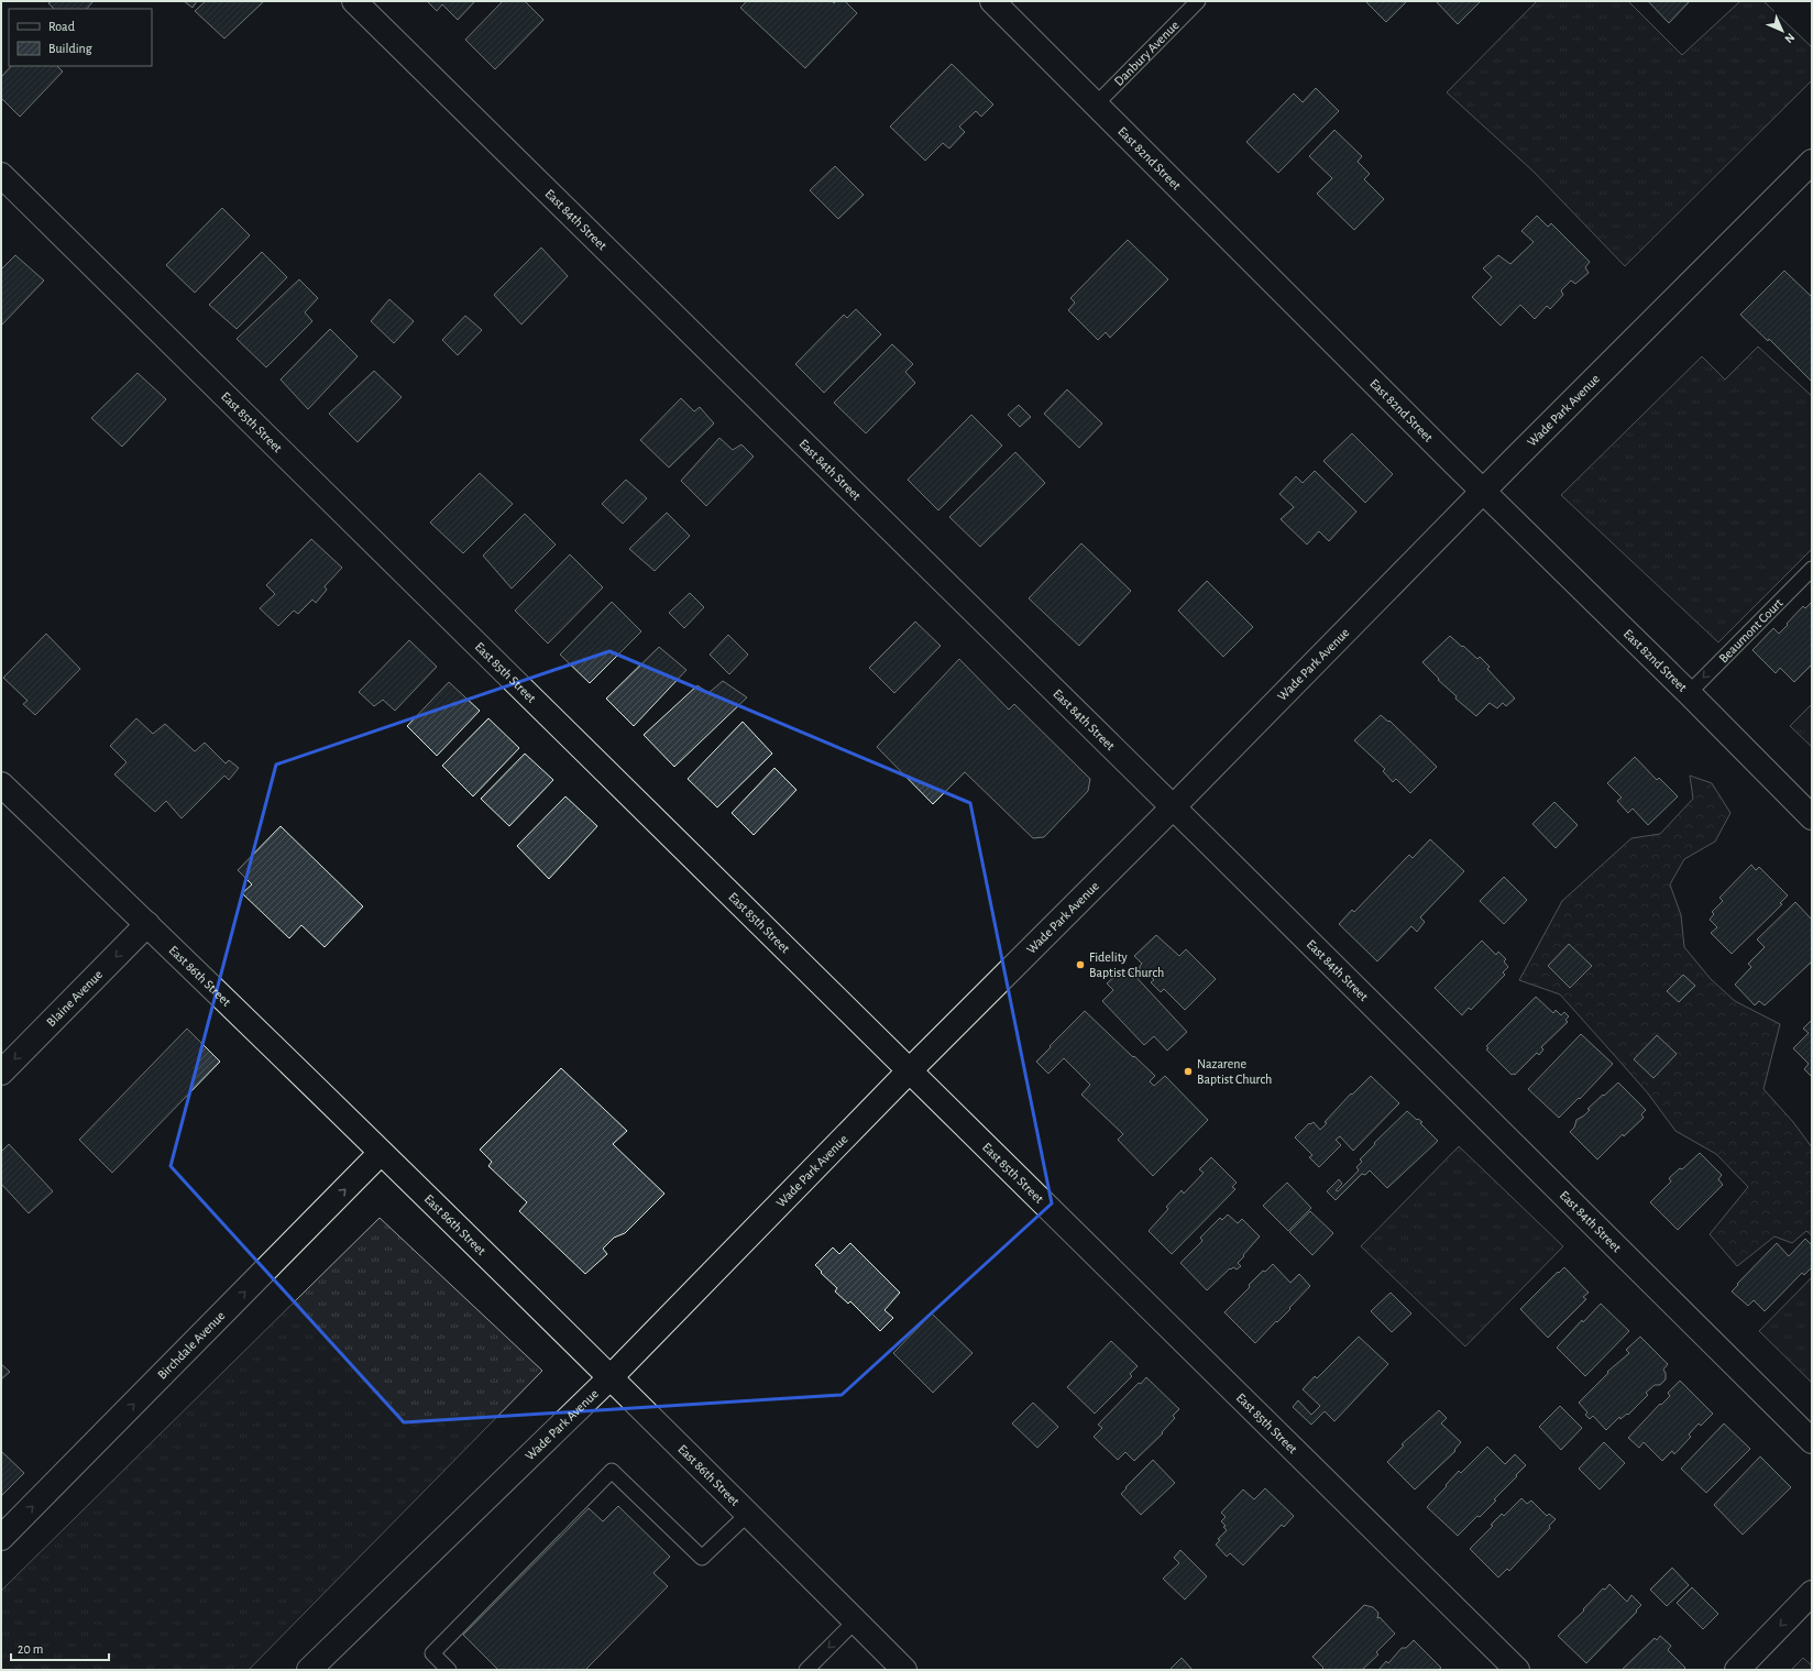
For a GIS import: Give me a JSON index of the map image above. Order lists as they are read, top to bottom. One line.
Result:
{"streets":{"street":["East 82nd Street","East 84th Street","Wade Park Avenue","East 85th Street","East 86th Street","Blaine Avenue","Birchdale Avenue"],"lane":["Danbury Avenue","Beaumont Court"]},"crossings":[["Danbury Avenue","East 82nd Street"],["East 82nd Street","Wade Park Avenue"],["East 82nd Street","Beaumont Court"],["East 84th Street","Wade Park Avenue"],["Wade Park Avenue","East 85th Street"],["Wade Park Avenue","East 86th Street"],["East 86th Street","Blaine Avenue"],["East 86th Street","Birchdale Avenue"]],"one_way":["Beaumont Court","Blaine Avenue","Birchdale Avenue"],"places":["Fidelity Baptist Church","Nazarene Baptist Church"],"legend":["Road","Building"],"scale_bar":"20 m","north":"bottom right"}
